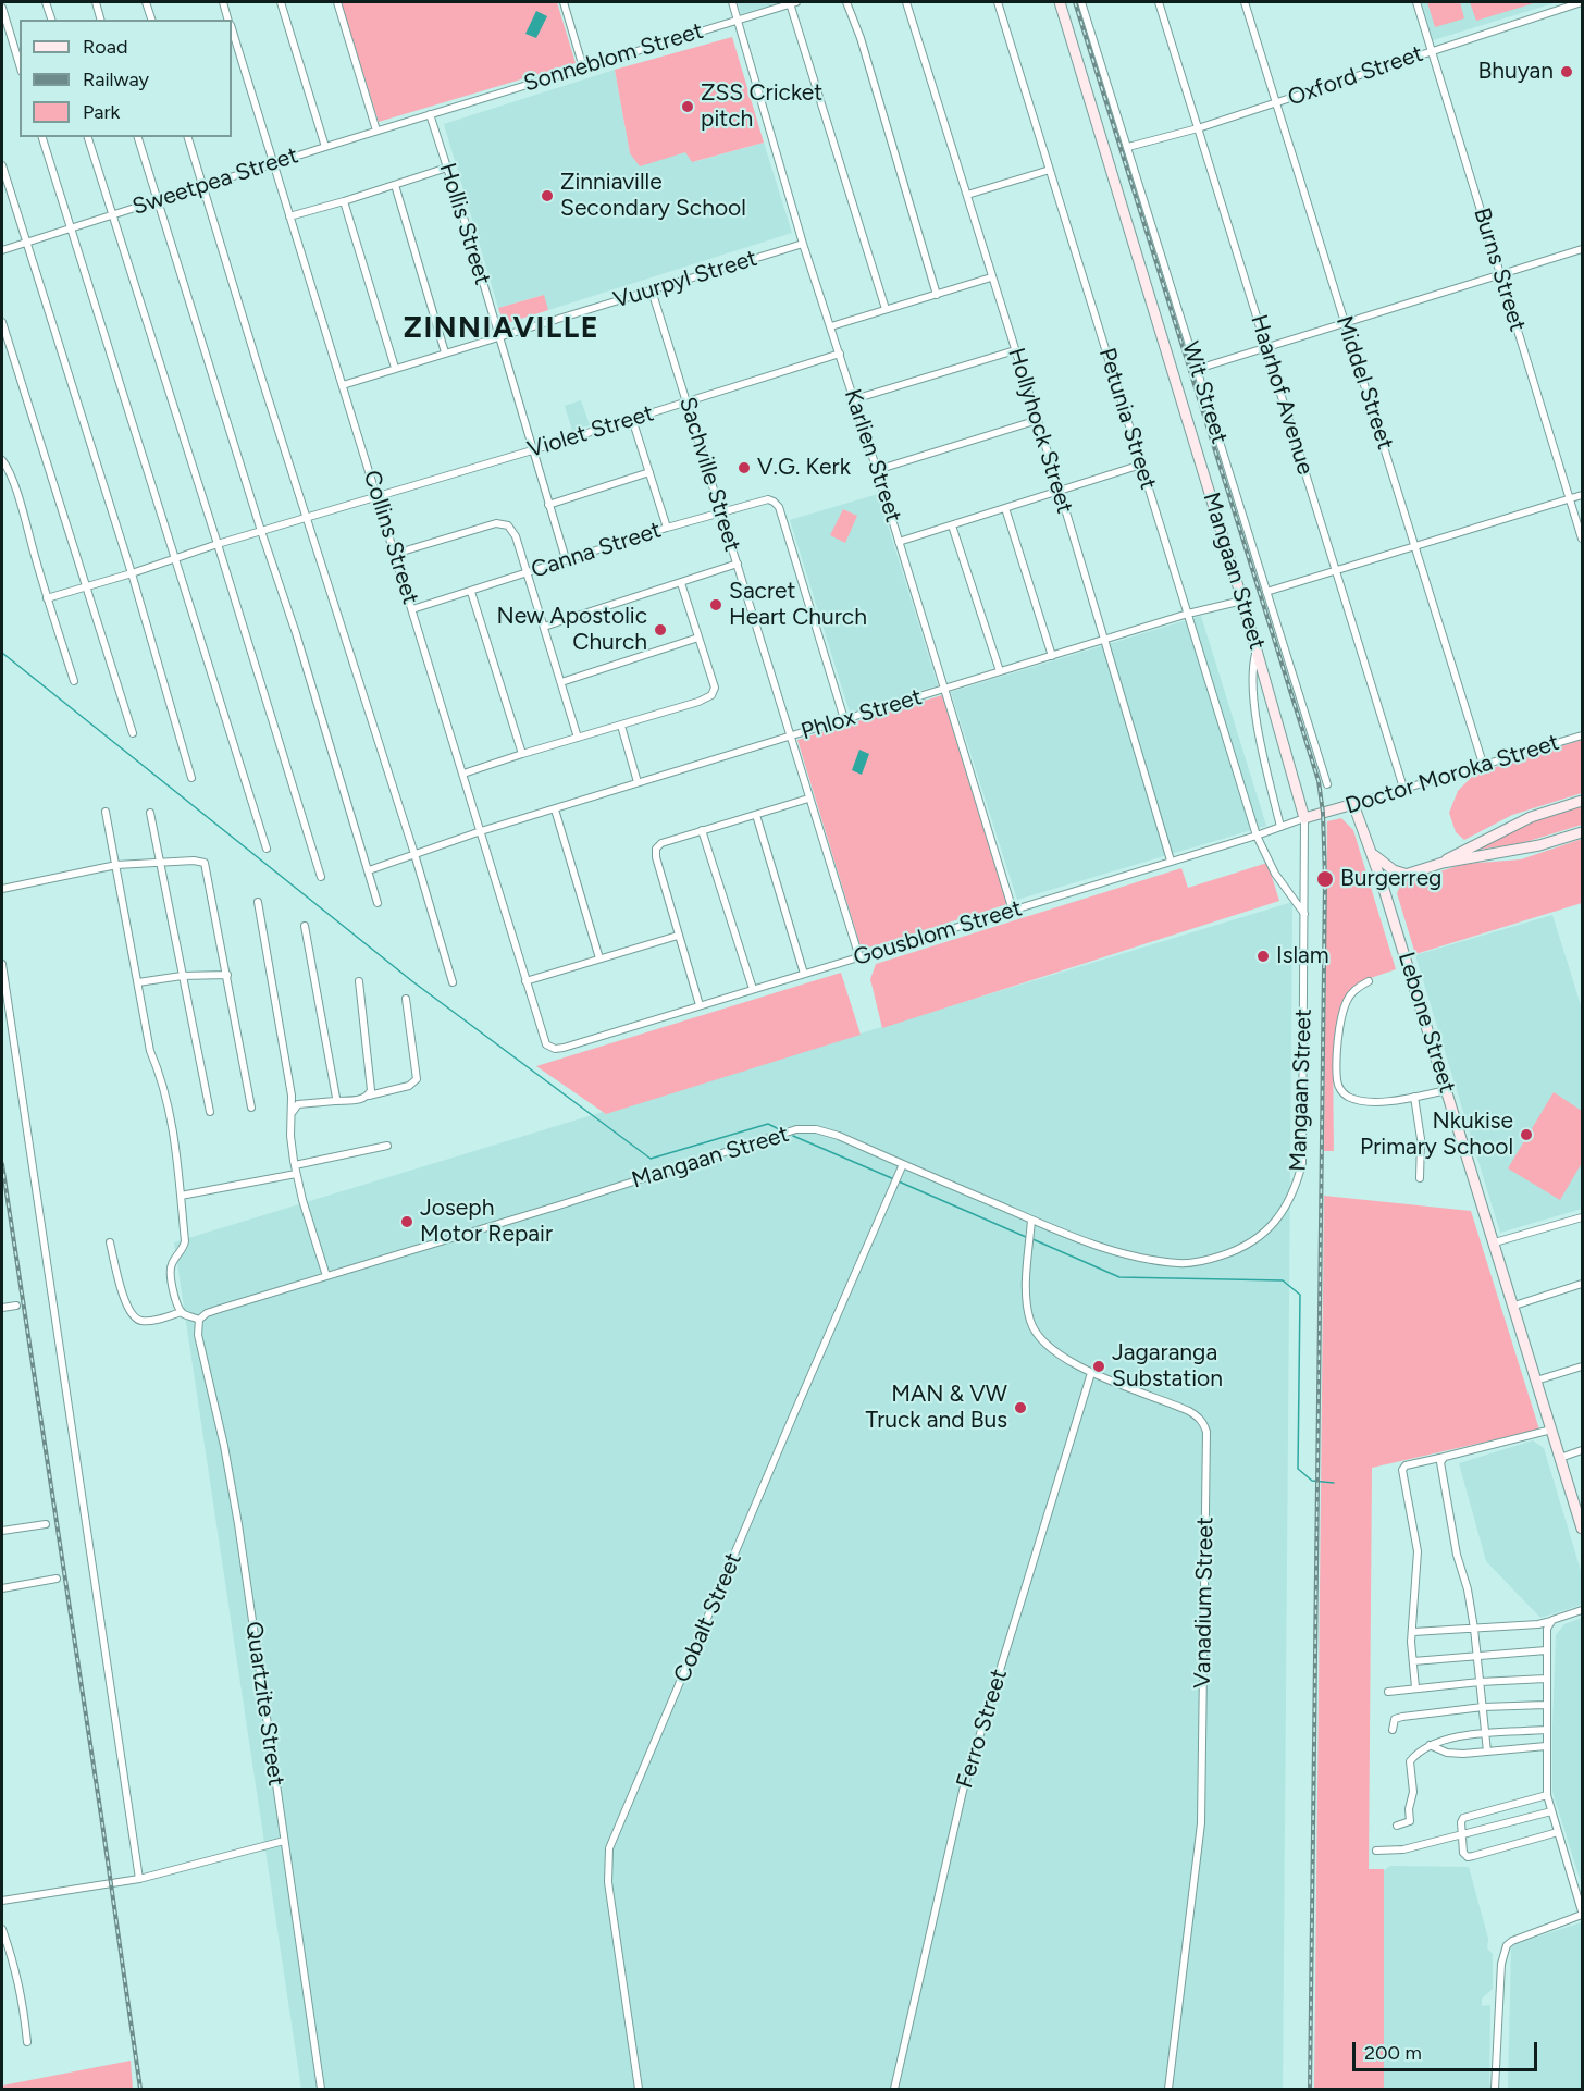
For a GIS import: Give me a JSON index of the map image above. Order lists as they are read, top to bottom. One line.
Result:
{"streets":{"street":["Sonneblom Street","Oxford Street","Sweetpea Street","Hollis Street","Burns Street","Vuurpyl Street","Middel Street","Wit Street","Haarhof Avenue","Petunia Street","Hollyhock Street","Violet Street","Karlien Street","Sachville Street","Collins Street","Canna Street","Mangaan Street","Phlox Street","Doctor Moroka Street","Gousblom Street","Lebone Street","Vanadium Street","Cobalt Street","Quartzite Street","Ferro Street"]},"crossings":[["Sonneblom Street","Sweetpea Street"],["Sonneblom Street","Hollis Street"],["Sonneblom Street","Karlien Street"],["Oxford Street","Burns Street"],["Oxford Street","Middel Street"],["Oxford Street","Wit Street"],["Oxford Street","Haarhof Avenue"],["Sweetpea Street","Hollis Street"],["Sweetpea Street","Collins Street"],["Hollis Street","Vuurpyl Street"],["Hollis Street","Violet Street"],["Hollis Street","Canna Street"],["Vuurpyl Street","Karlien Street"],["Vuurpyl Street","Sachville Street"],["Vuurpyl Street","Collins Street"],["Middel Street","Doctor Moroka Street"],["Haarhof Avenue","Doctor Moroka Street"],["Petunia Street","Mangaan Street"],["Petunia Street","Phlox Street"],["Petunia Street","Gousblom Street"],["Hollyhock Street","Phlox Street"],["Hollyhock Street","Gousblom Street"],["Violet Street","Karlien Street"],["Violet Street","Sachville Street"],["Violet Street","Collins Street"],["Karlien Street","Phlox Street"],["Karlien Street","Gousblom Street"],["Sachville Street","Canna Street"],["Sachville Street","Phlox Street"],["Sachville Street","Gousblom Street"],["Collins Street","Canna Street"],["Collins Street","Phlox Street"],["Collins Street","Gousblom Street"],["Canna Street","Phlox Street"],["Mangaan Street","Phlox Street"],["Mangaan Street","Gousblom Street"],["Mangaan Street","Vanadium Street"],["Mangaan Street","Cobalt Street"],["Mangaan Street","Quartzite Street"],["Doctor Moroka Street","Gousblom Street"],["Doctor Moroka Street","Lebone Street"],["Vanadium Street","Ferro Street"]],"districts":["ZINNIAVILLE"],"places":["Bhuyan","ZSS Cricket pitch","Zinniaville Secondary School","V.G. Kerk","Sacret Heart Church","New Apostolic Church","Burgerreg","Islam","Nkukise Primary School","Joseph Motor Repair","Jagaranga Substation","MAN & VW Truck and Bus"],"legend":["Road","Railway","Park"],"scale_bar":"200 m"}
